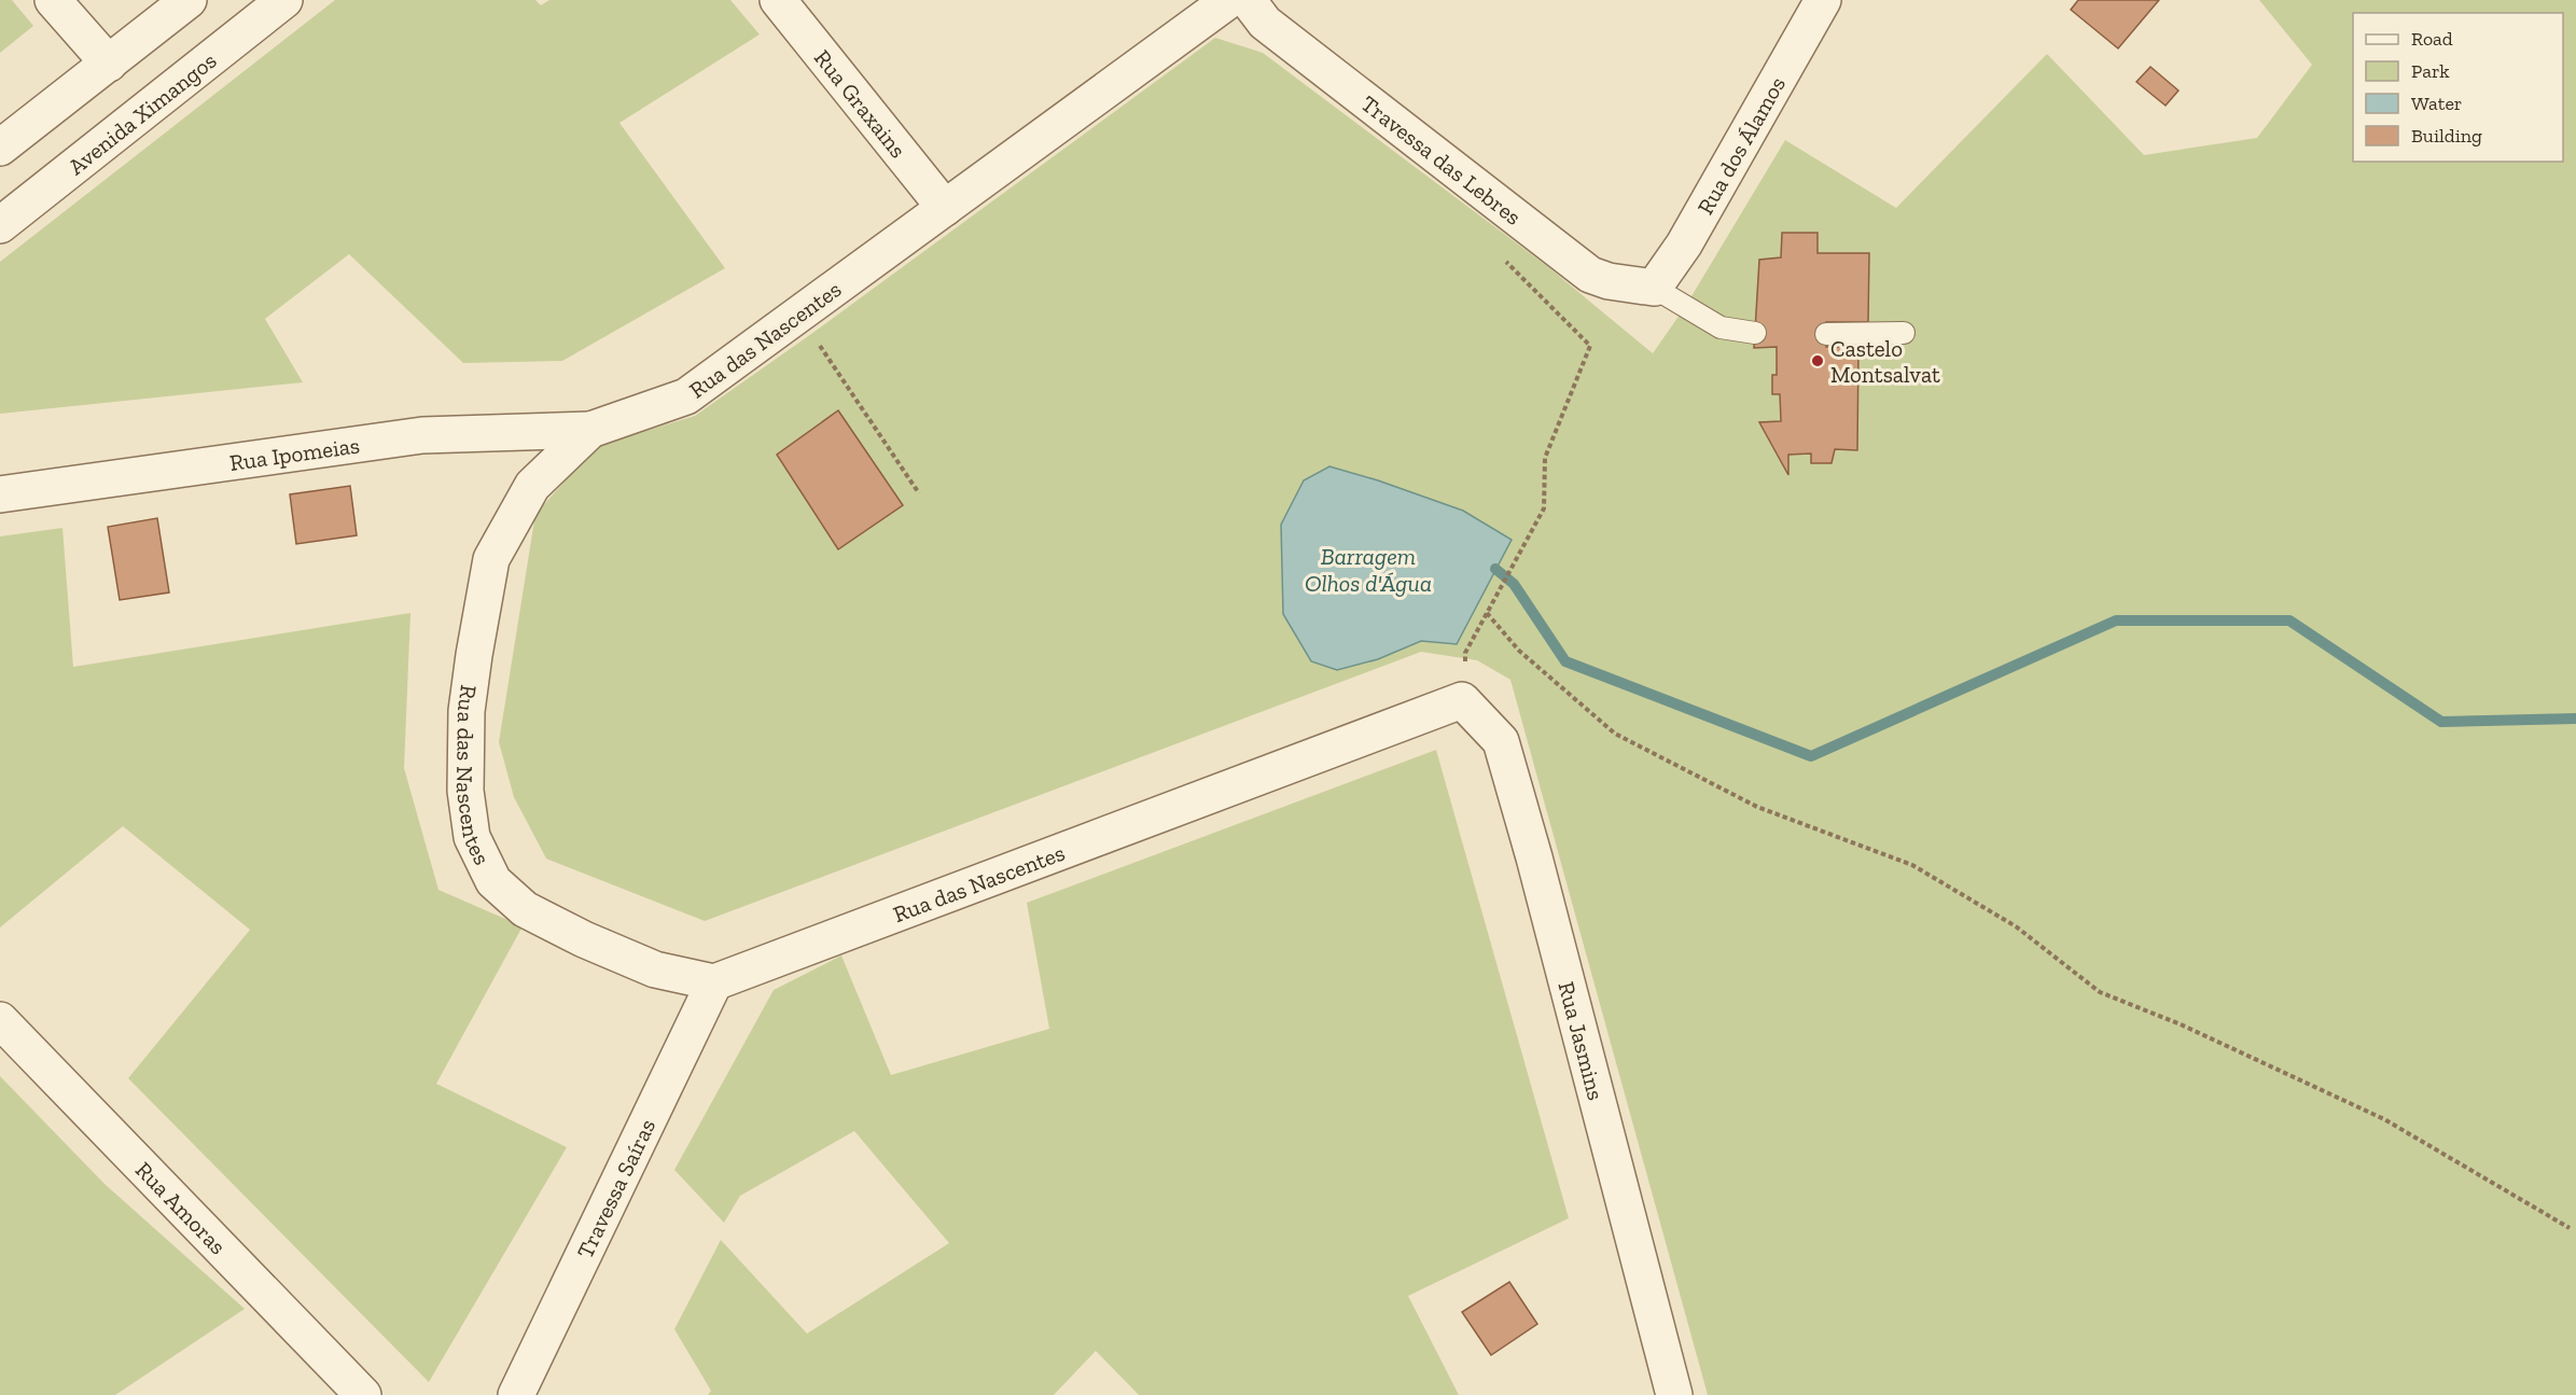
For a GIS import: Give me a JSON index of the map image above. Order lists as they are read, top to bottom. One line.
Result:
{"streets":{"street":["Rua Graxains","Avenida Ximangos","Rua dos Álamos","Travessa das Lebres","Rua das Nascentes","Rua Ipomeias","Rua Jasmins","Travessa Saíras","Rua Amoras"]},"crossings":[["Rua Graxains","Rua das Nascentes"],["Rua dos Álamos","Travessa das Lebres"],["Rua das Nascentes","Rua Ipomeias"],["Rua das Nascentes","Rua Jasmins"],["Rua das Nascentes","Travessa Saíras"]],"water":["Barragem Olhos d'Água"],"places":["Castelo Montsalvat"],"legend":["Road","Park","Water","Building"]}
